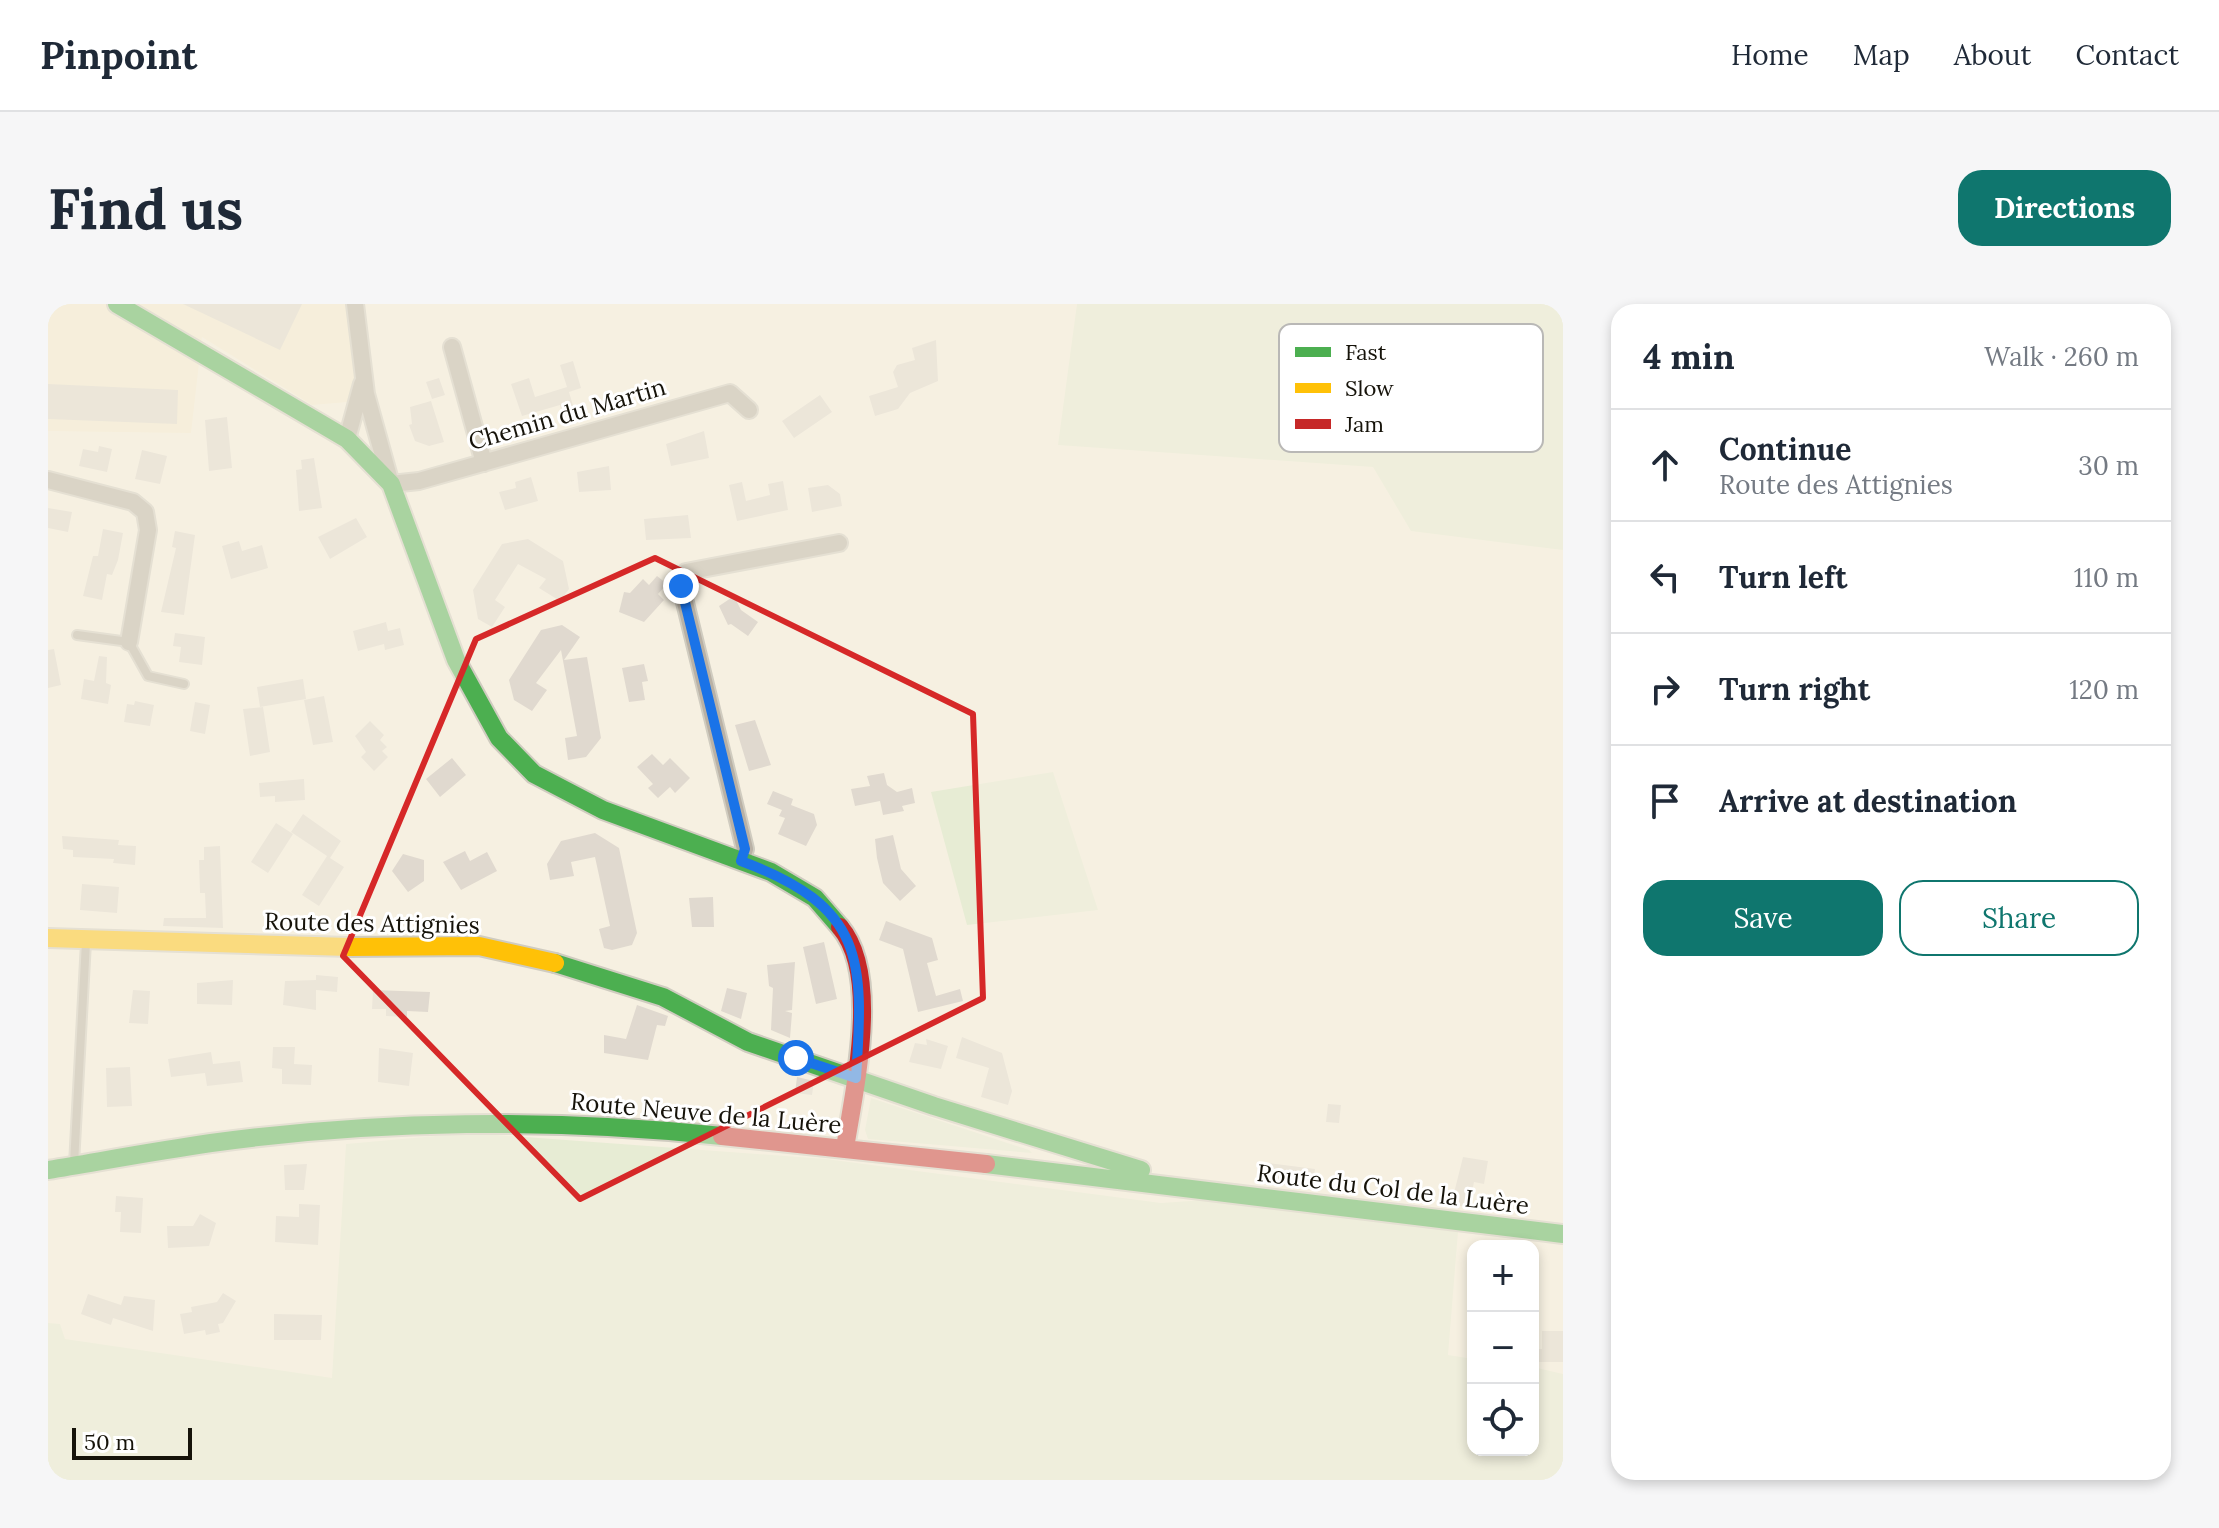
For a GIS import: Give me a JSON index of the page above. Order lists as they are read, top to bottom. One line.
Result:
{"streets":{"street":["Chemin du Martin","Route des Attignies","Route Neuve de la Luère","Route du Col de la Luère"]},"crossings":[["Route des Attignies","Route Neuve de la Luère"],["Route des Attignies","Route du Col de la Luère"],["Route Neuve de la Luère","Route du Col de la Luère"]],"legend":["Fast","Slow","Jam"],"scale_bar":"50 m","page":{"header":"Pinpoint","nav":["Home","Map","About","Contact"],"buttons":["Directions",["Save","Share"]],"title":"Find us","heading":["4 min","Walk · 260 m"],"list":[["Continue","Route des Attignies","30 m"],["Turn left","110 m"],["Turn right","120 m"],"Arrive at destination"],"map_buttons":["+","−"],"scale":"50 m"}}
